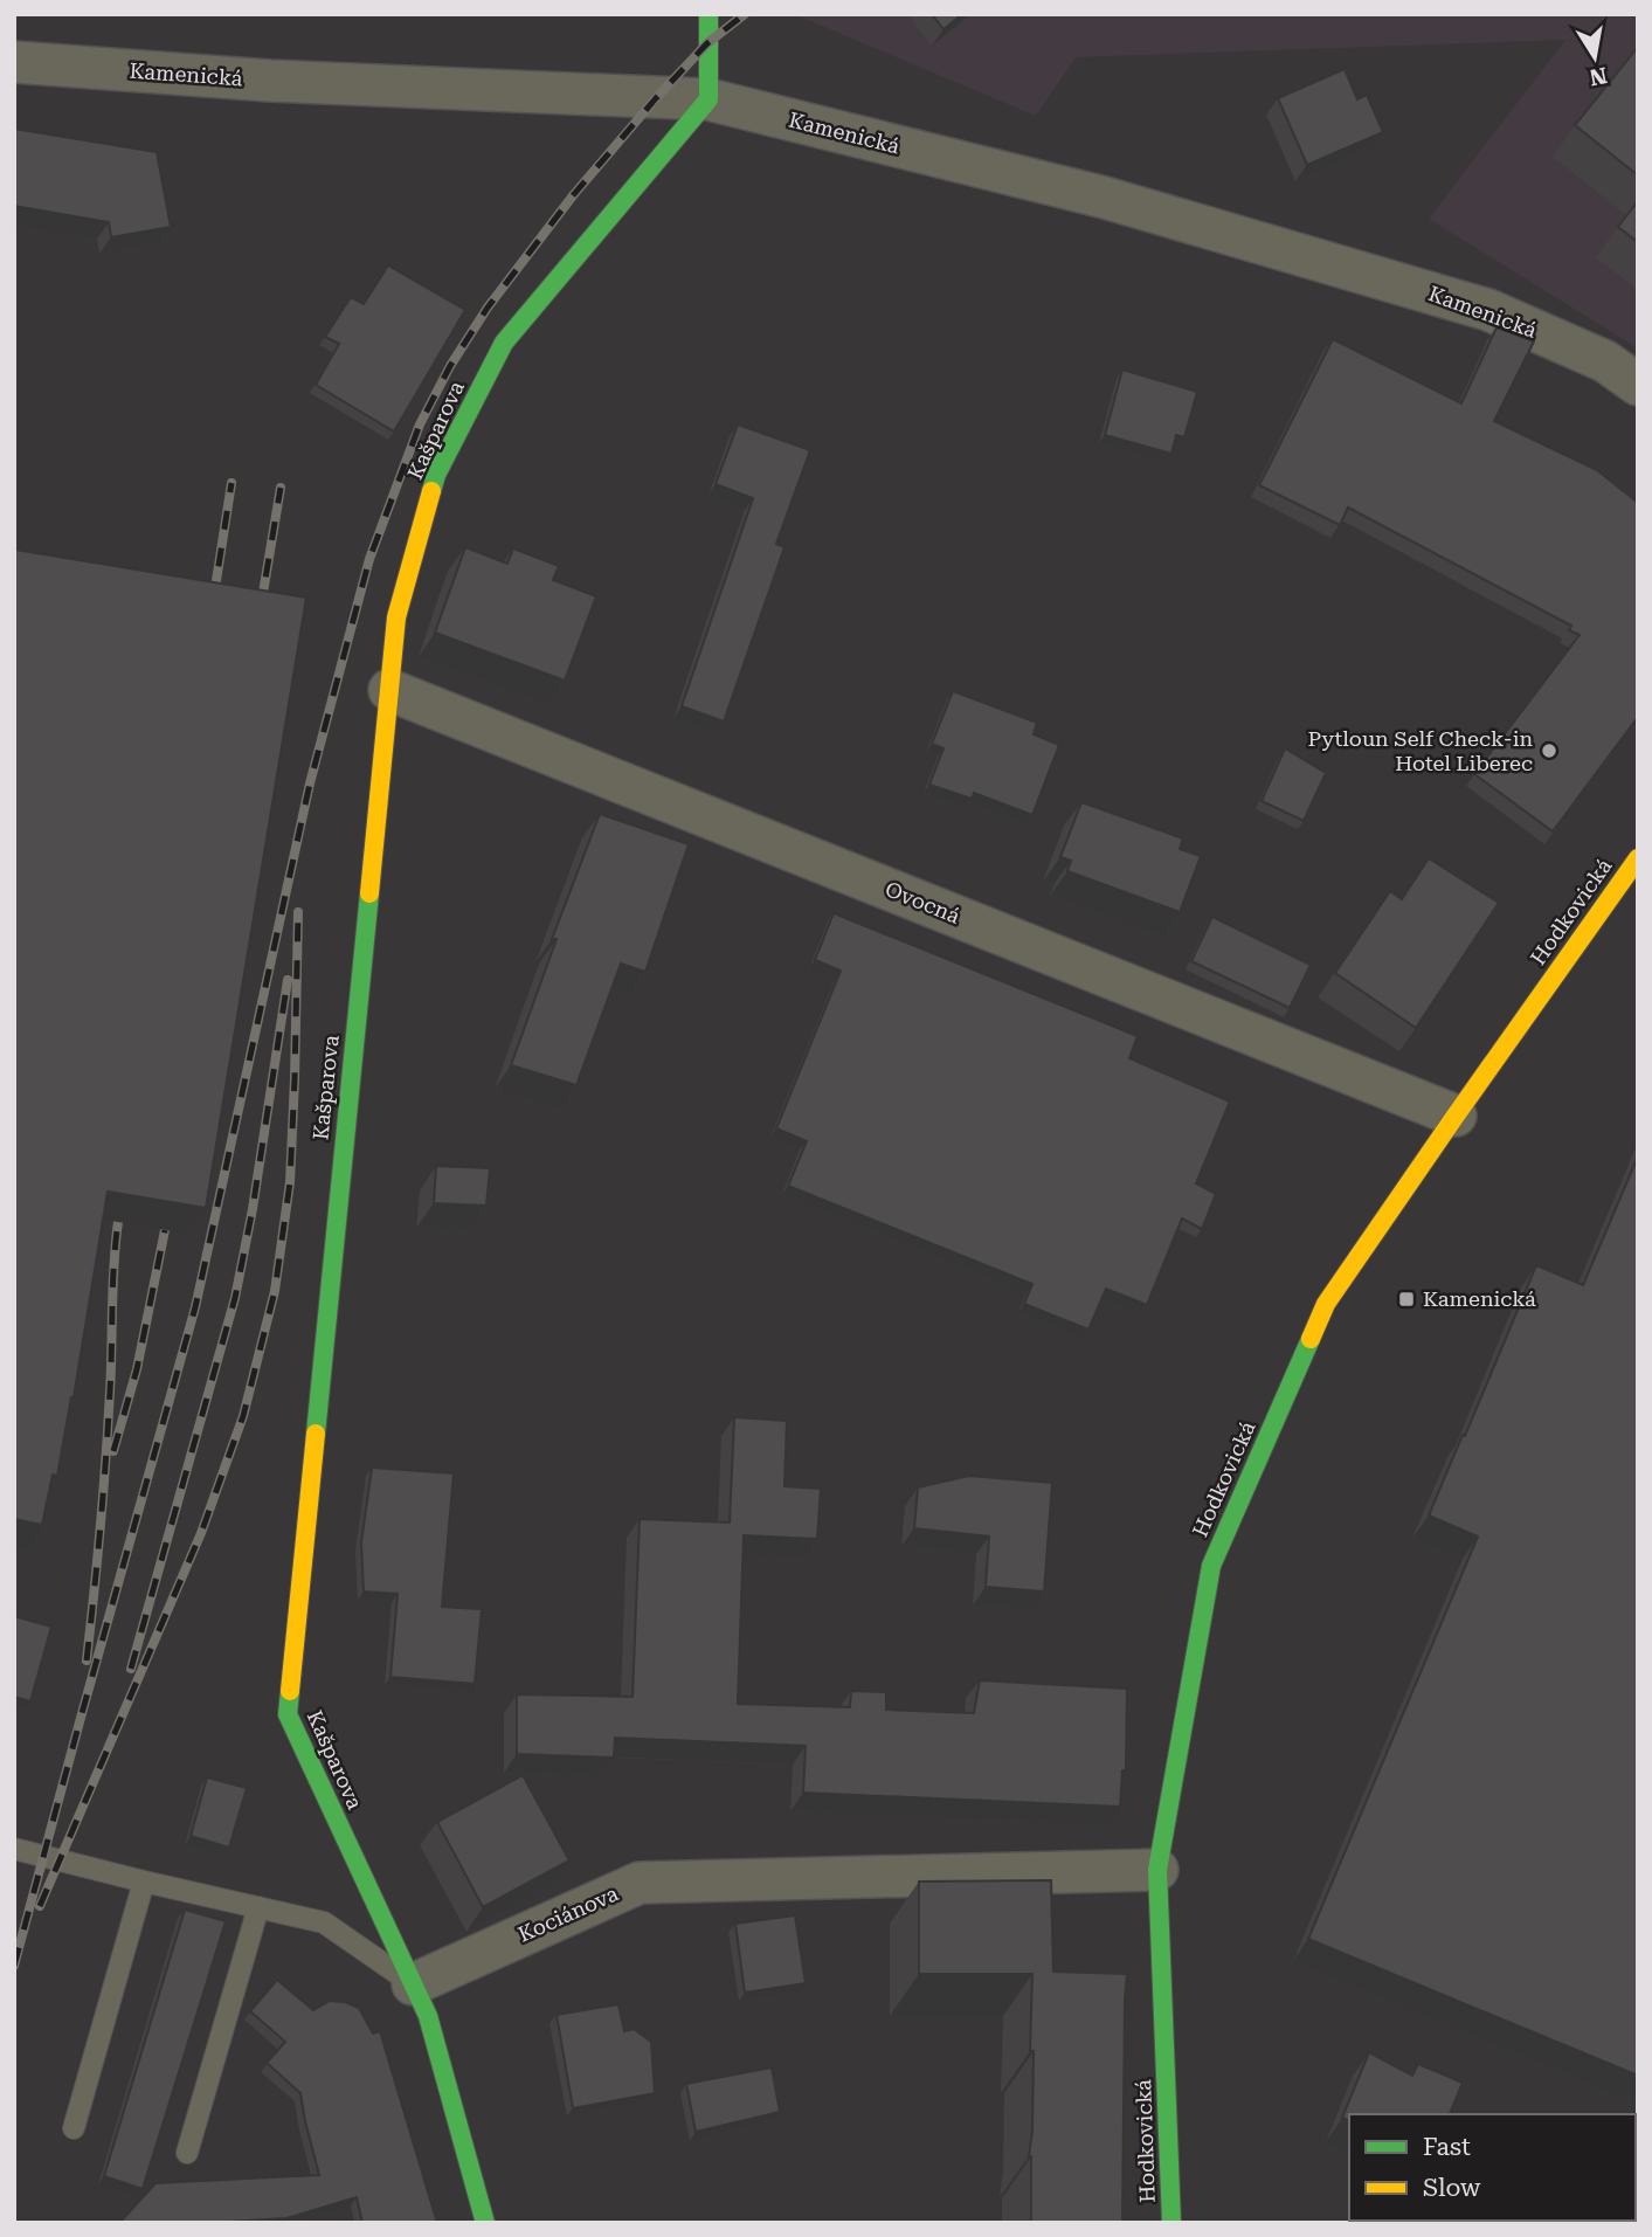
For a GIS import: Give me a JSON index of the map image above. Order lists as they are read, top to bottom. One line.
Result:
{"streets":{"street":["Kamenická","Kašparova","Ovocná","Hodkovická","Kociánova"]},"crossings":[["Kamenická","Kašparova"],["Kašparova","Ovocná"],["Kašparova","Kociánova"],["Ovocná","Hodkovická"],["Hodkovická","Kociánova"]],"places":{"other":["Pytloun Self Check-in Hotel Liberec"],"transit":["Kamenická"]},"legend":["Fast","Slow"],"north":"bottom"}
